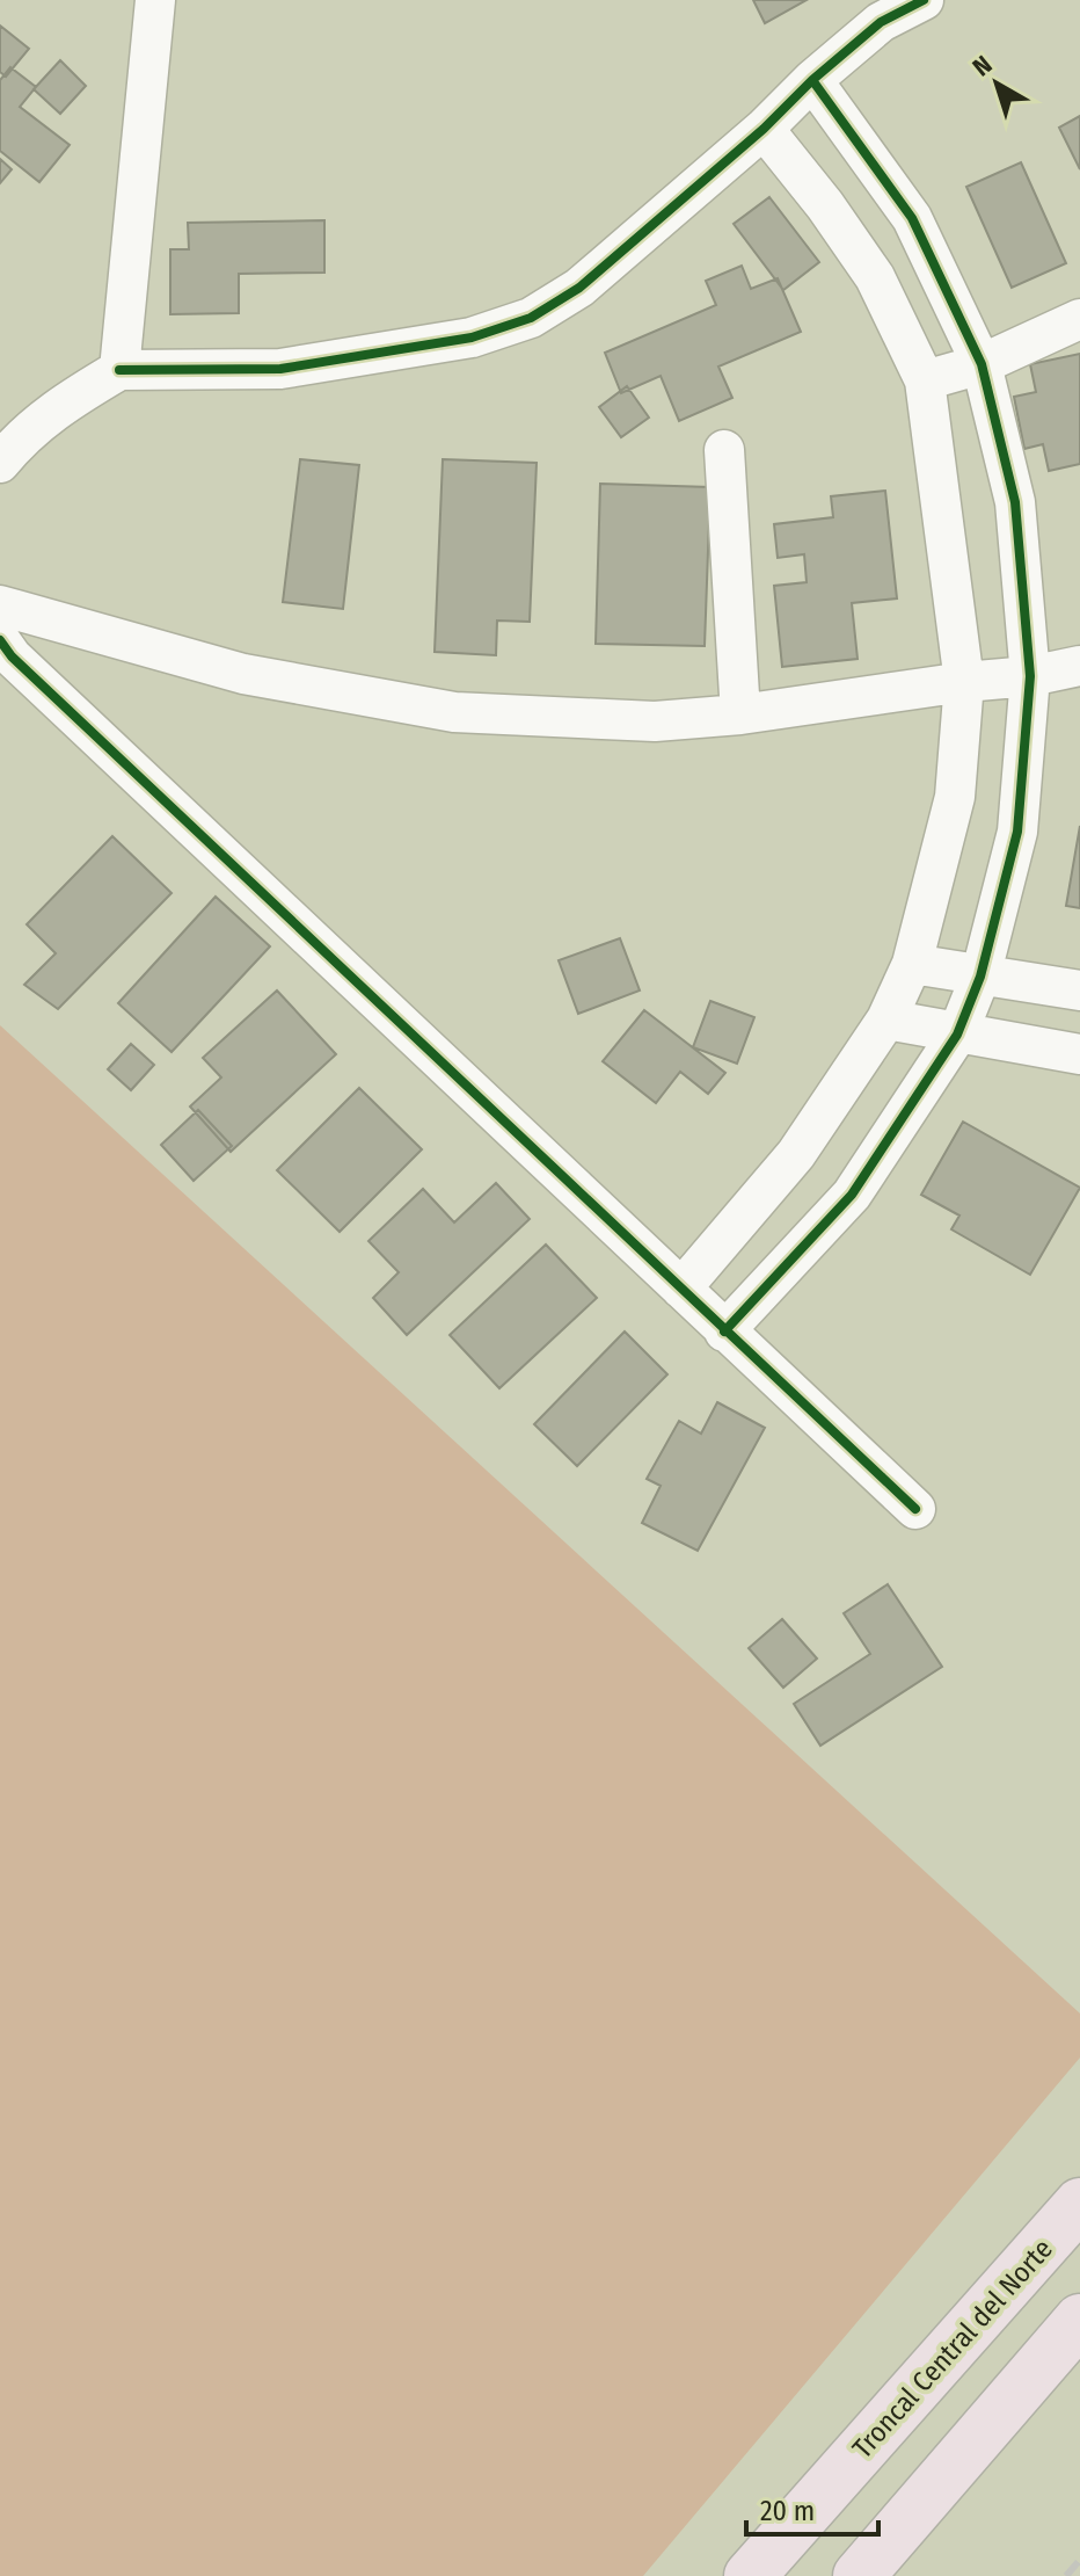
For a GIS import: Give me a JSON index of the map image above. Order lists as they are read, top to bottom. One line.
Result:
{"streets":{"highway":["Troncal Central del Norte"]},"scale_bar":"20 m","north":"top left"}
